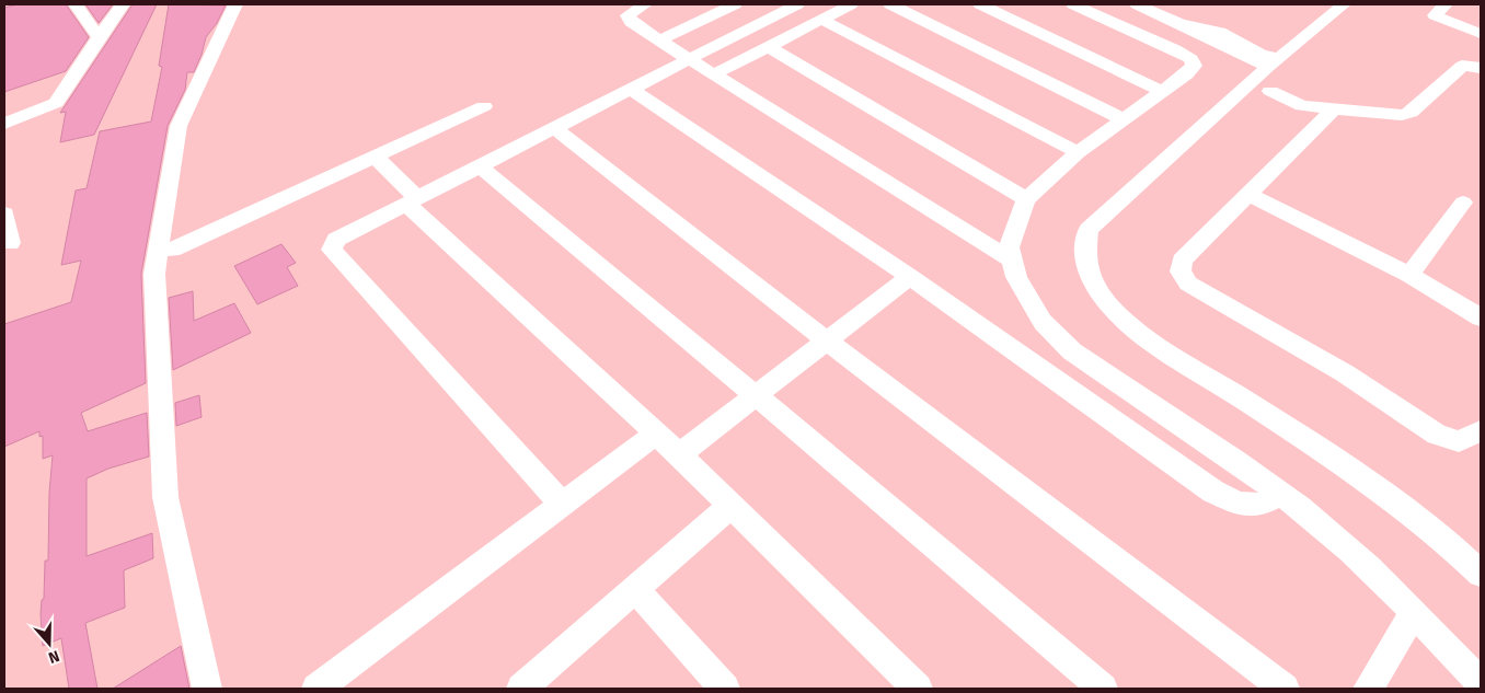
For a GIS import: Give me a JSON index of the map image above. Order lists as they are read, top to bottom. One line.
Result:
{"north":"bottom"}
